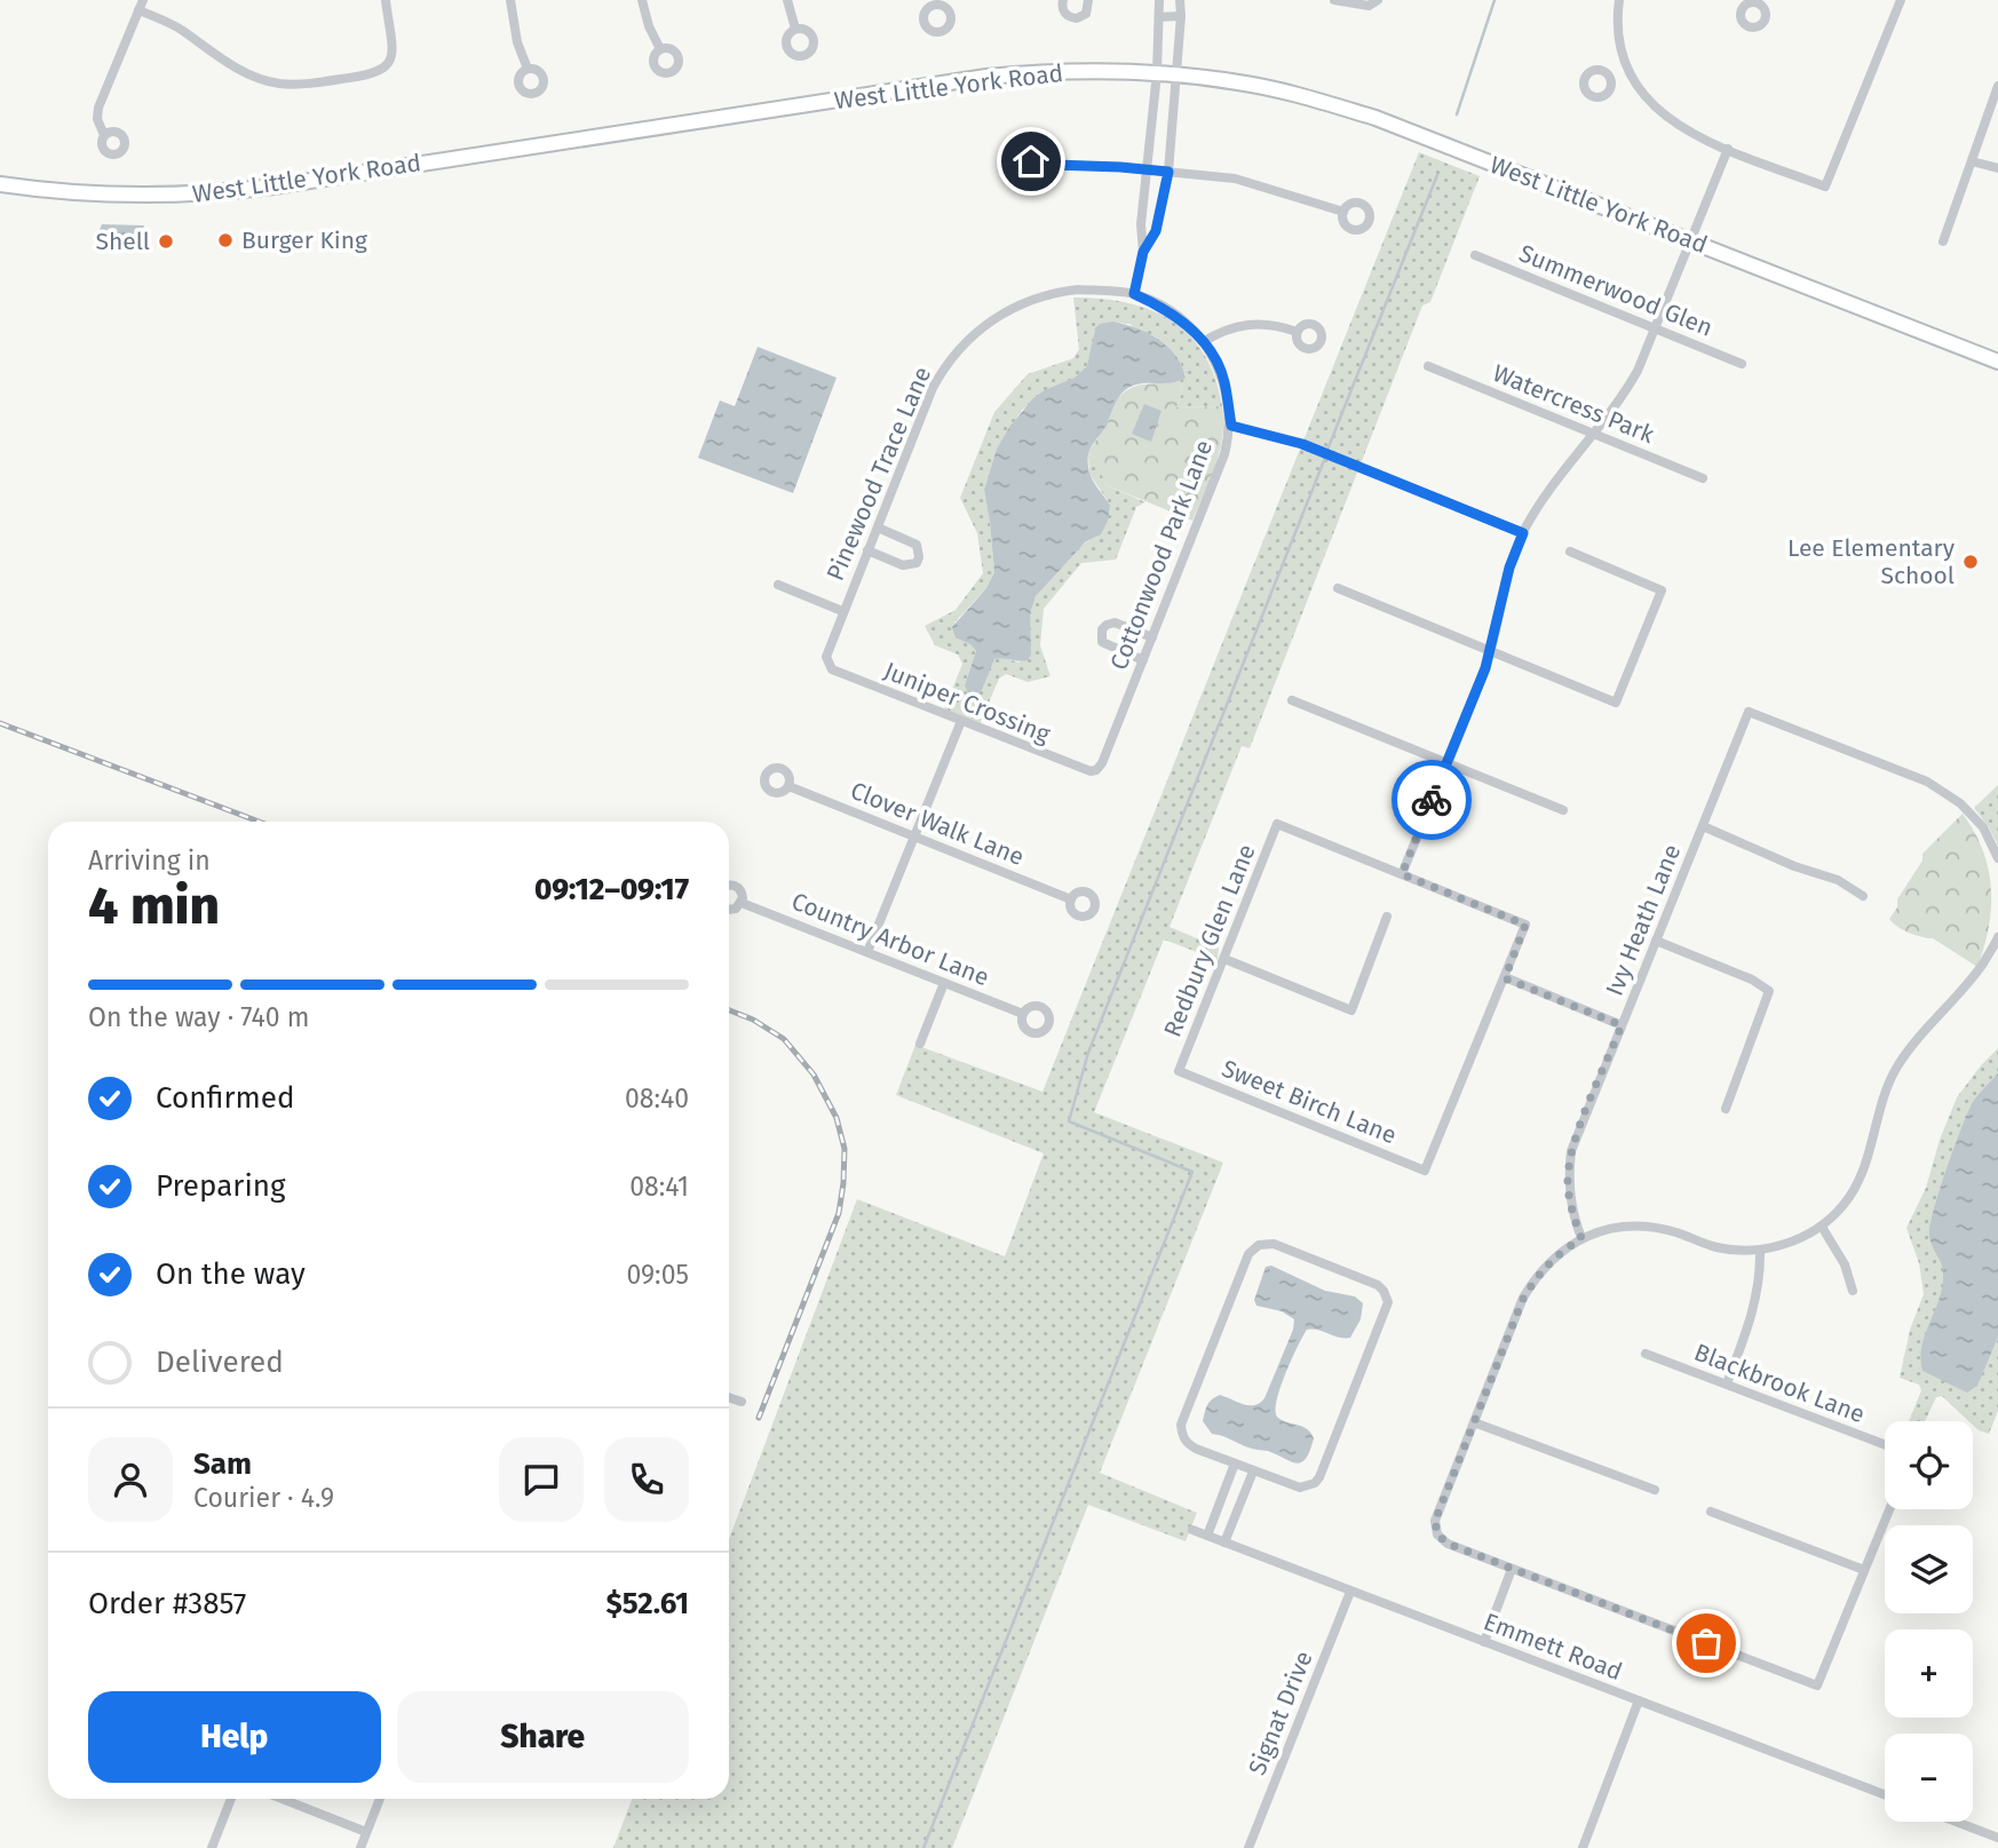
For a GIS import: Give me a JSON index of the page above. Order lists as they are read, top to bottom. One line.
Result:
{"streets":{"main road":["West Little York Road"],"street":["Summerwood Glen","Watercress Park","Pinewood Trace Lane","Cottonwood Park Lane","Juniper Crossing","Clover Walk Lane","Ivy Heath Lane","Country Arbor Lane","Redbury Glen Lane","Sweet Birch Lane","Blackbrook Lane","Emmett Road","Signat Drive"]},"crossings":[["Pinewood Trace Lane","Cottonwood Park Lane"],["Pinewood Trace Lane","Juniper Crossing"],["Cottonwood Park Lane","Juniper Crossing"],["Redbury Glen Lane","Sweet Birch Lane"],["Emmett Road","Signat Drive"]],"places":["Burger King","Shell","Lee Elementary School"],"page":{"heading":["4 min","Arriving in","09:12–09:17"],"panel":["Sam","Courier · 4.9","Order #3857","$52.61"],"bar":"On the way · 740 m","list":[["Confirmed","08:40"],["Preparing","08:41"],["On the way","09:05"],"Delivered"],"map_buttons":["+","−"],"buttons":["Help","Share"]}}
